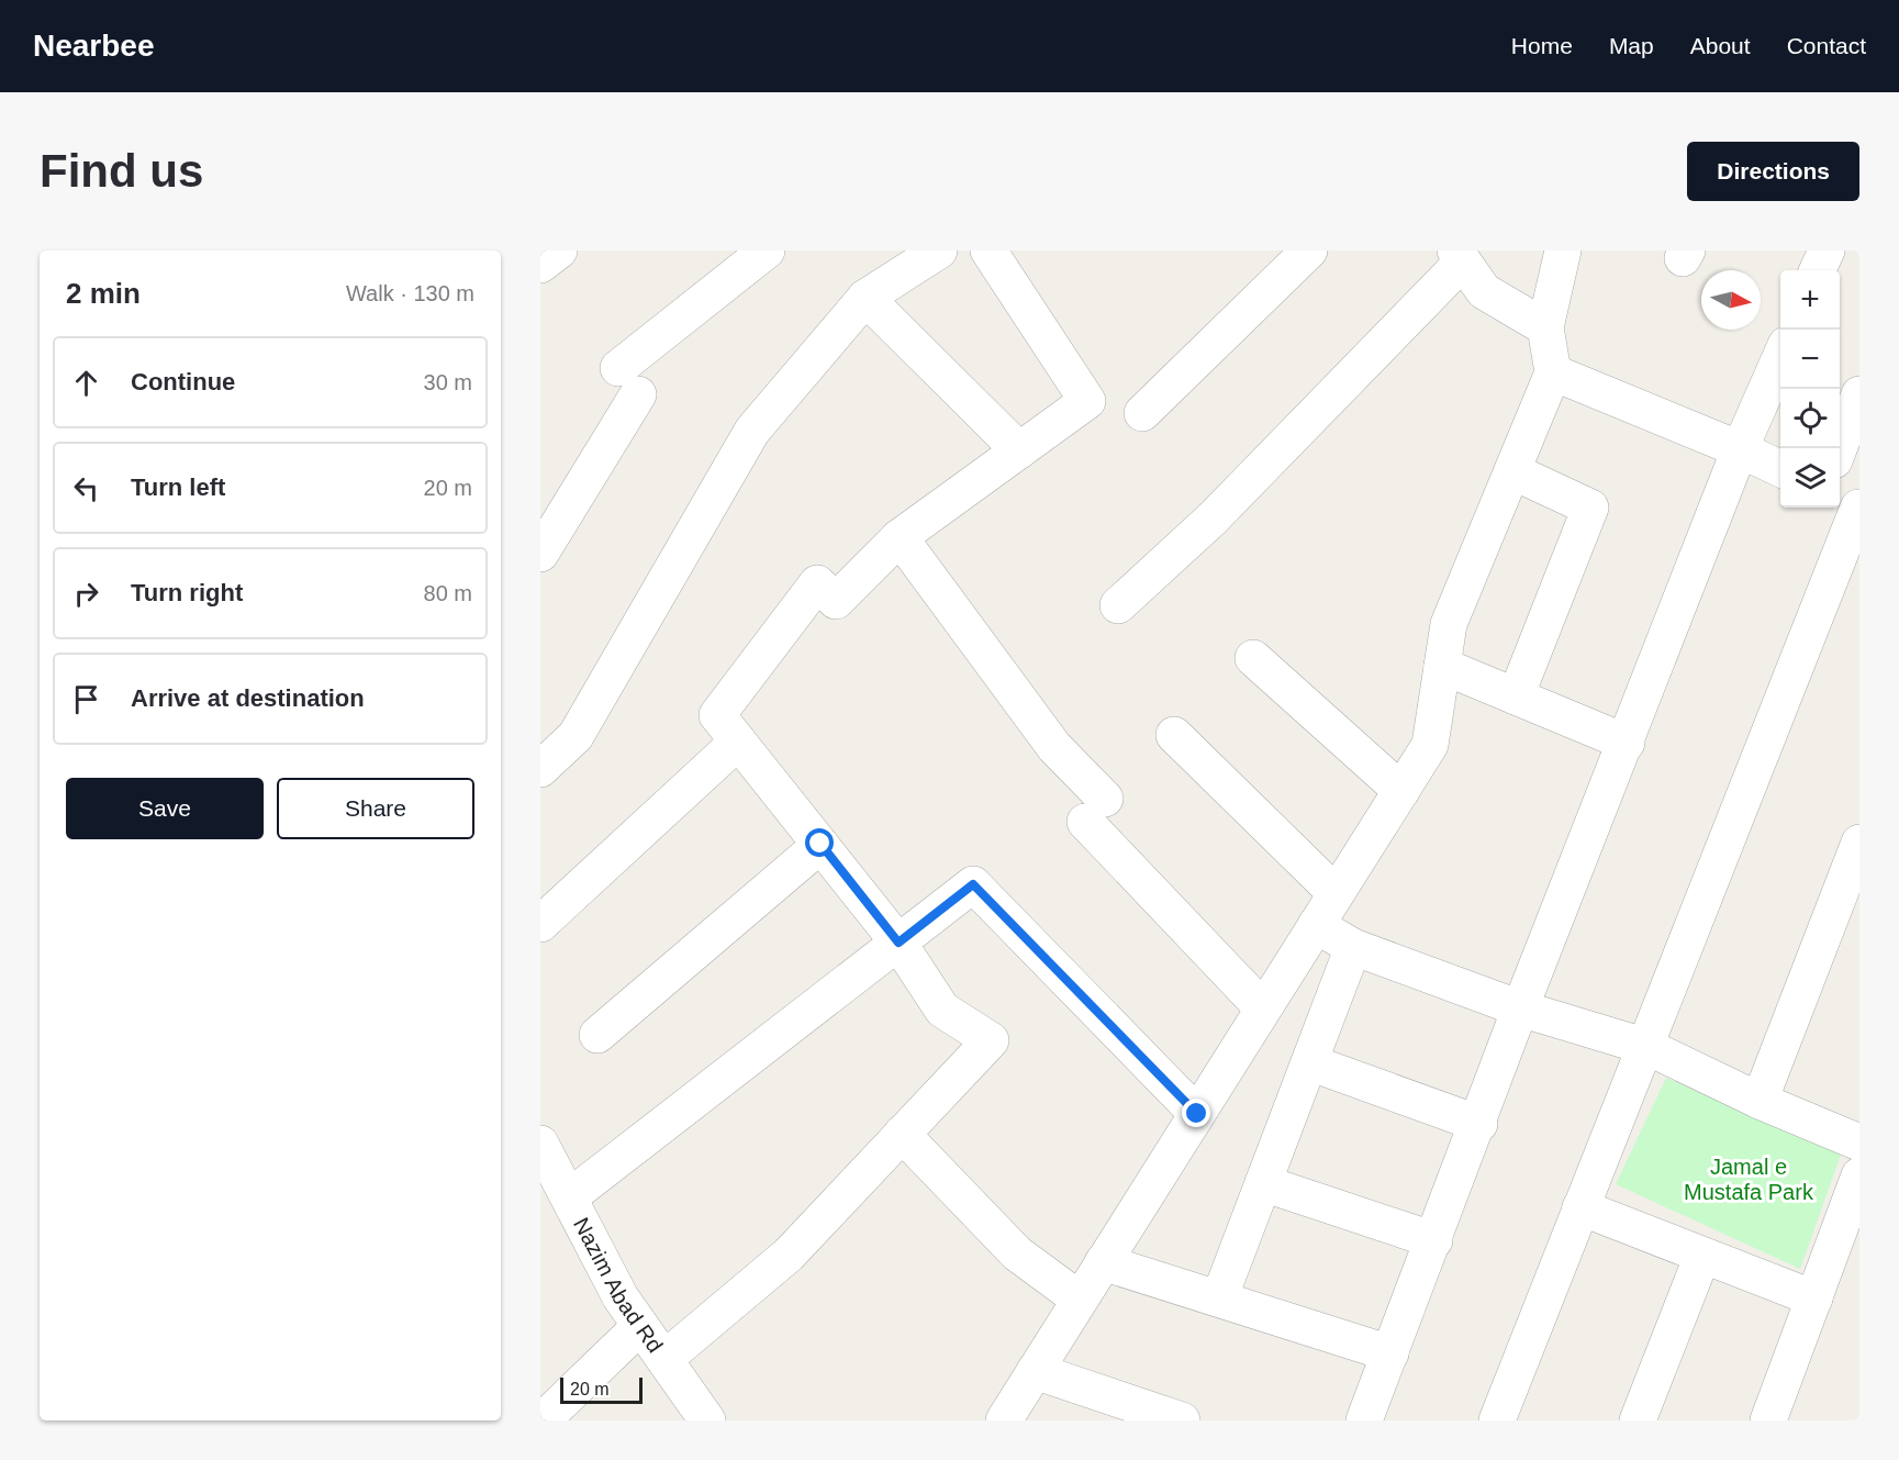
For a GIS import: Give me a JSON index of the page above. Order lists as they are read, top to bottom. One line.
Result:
{"streets":{"street":["Nazim Abad Rd"]},"parks":["Jamal e Mustafa Park"],"scale_bar":"20 m","north":"right","page":{"header":"Nearbee","nav":["Home","Map","About","Contact"],"buttons":["Directions",["Save","Share"]],"title":"Find us","heading":["2 min","Walk · 130 m"],"map_buttons":["+","−"],"list":[["Continue","30 m"],["Turn left","20 m"],["Turn right","80 m"],"Arrive at destination"],"scale":"20 m"}}
